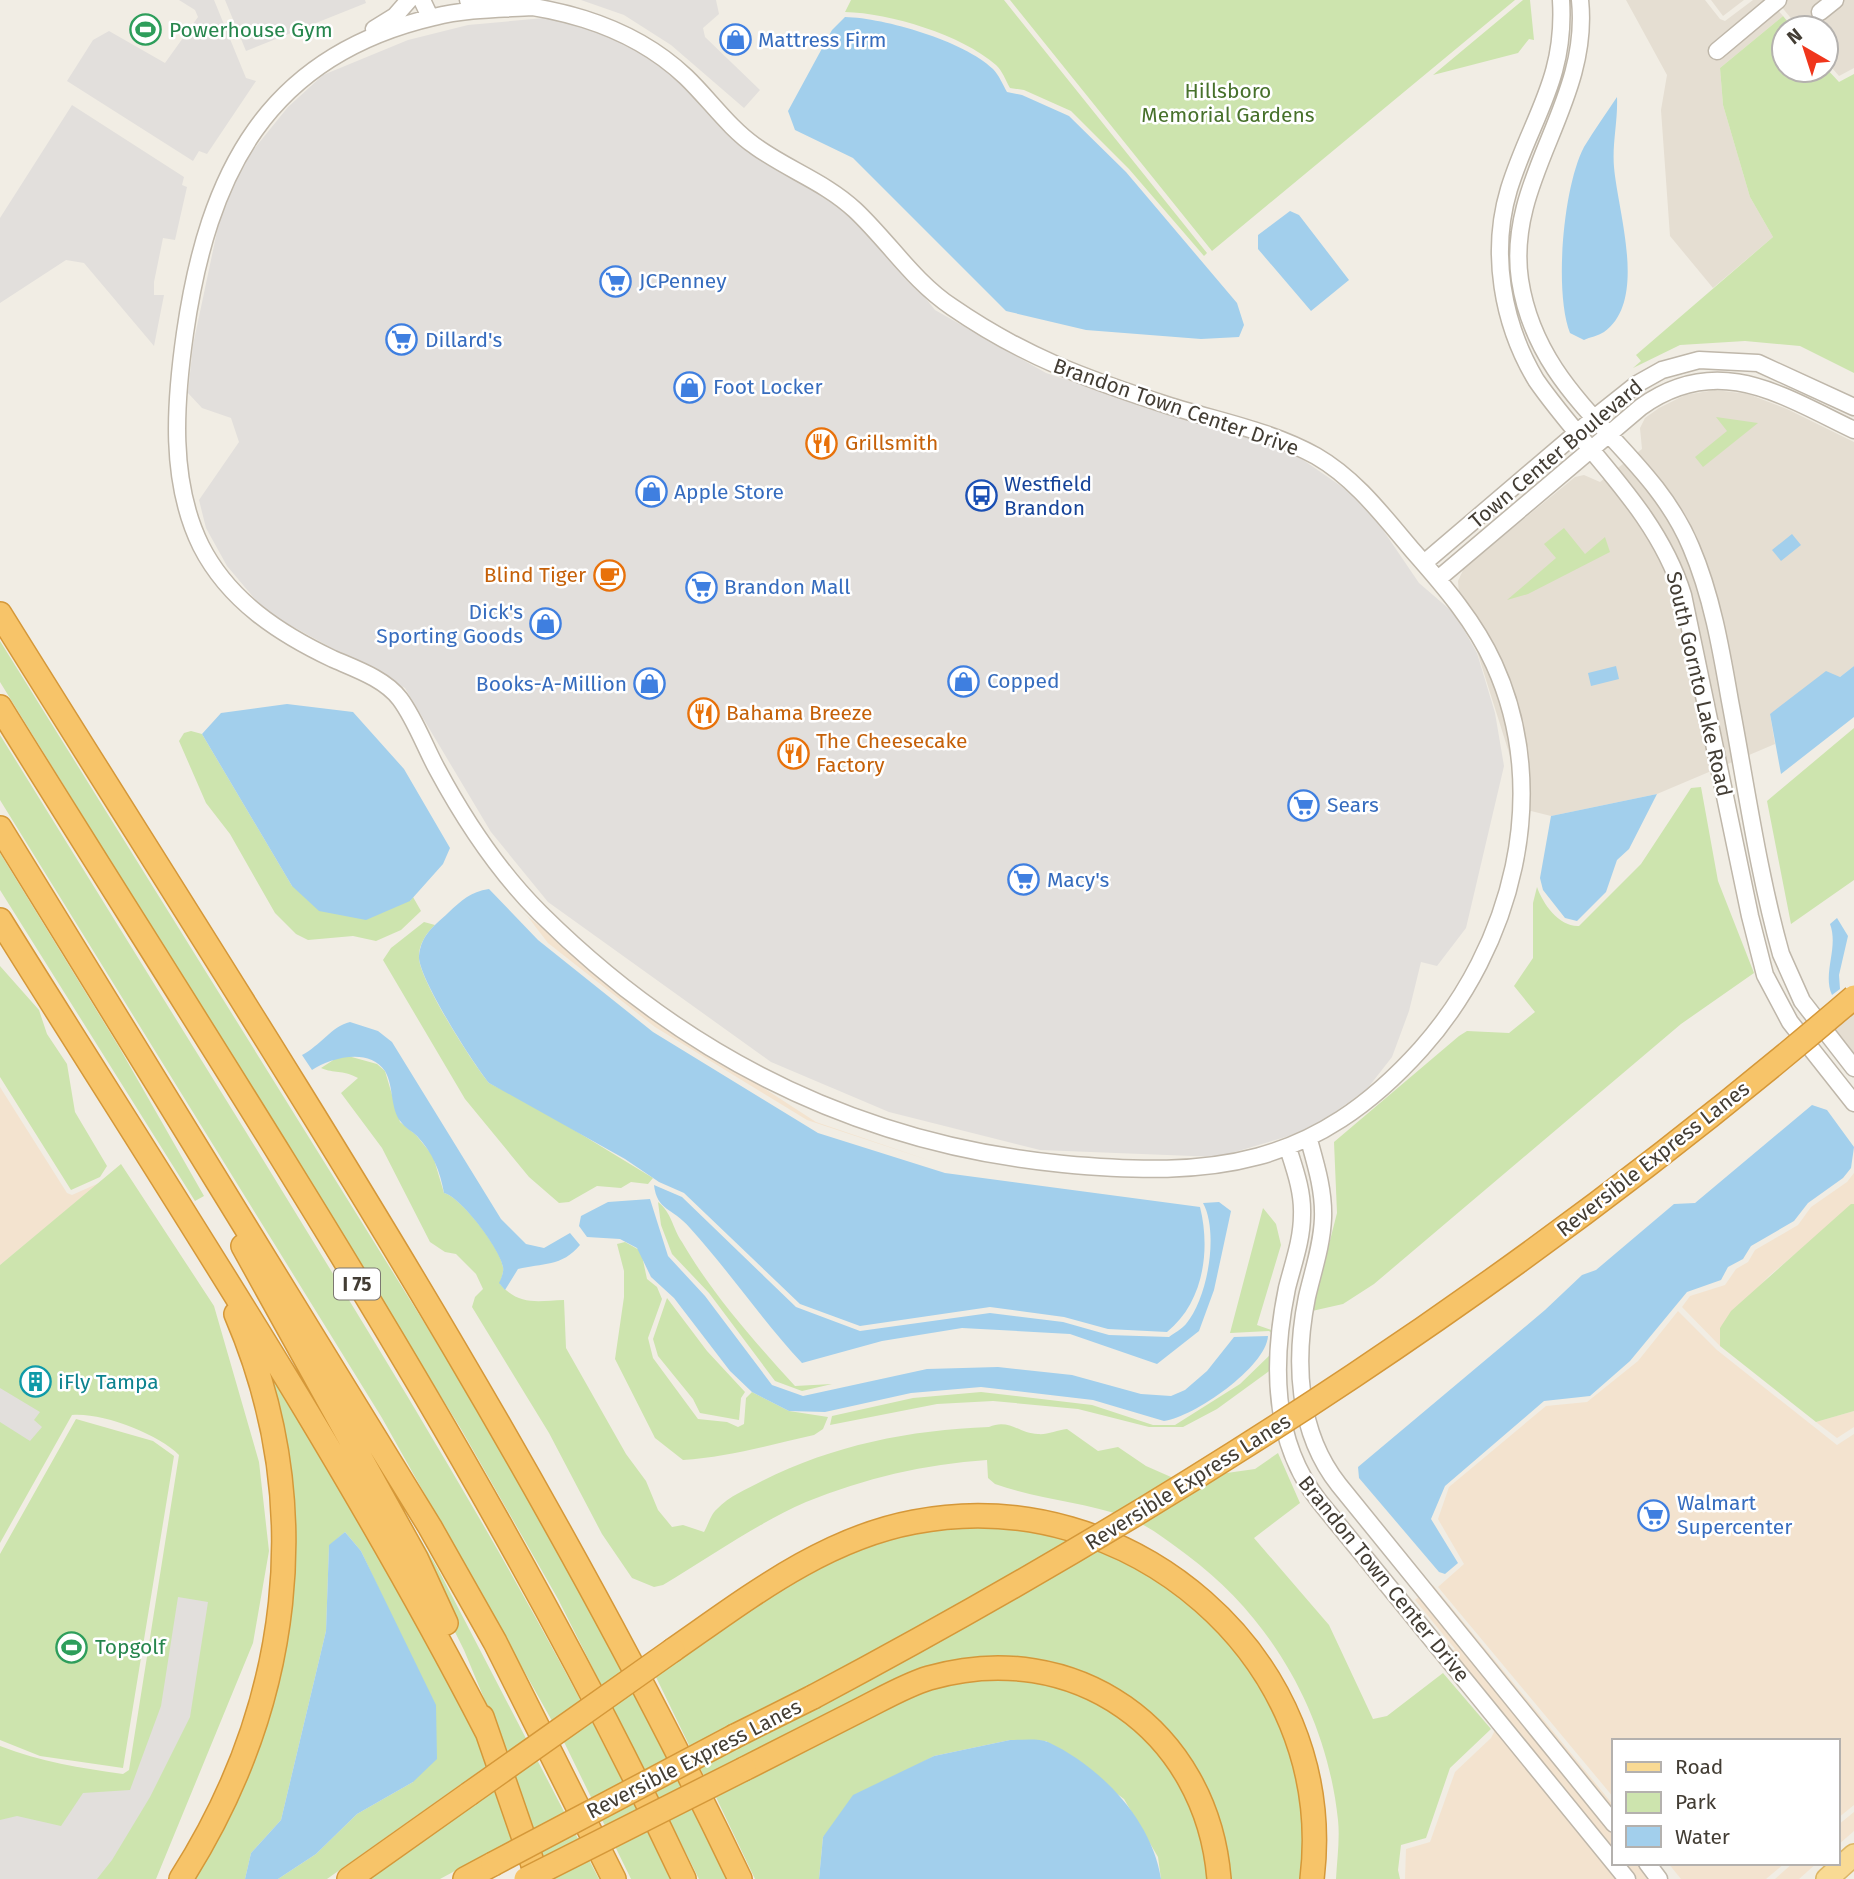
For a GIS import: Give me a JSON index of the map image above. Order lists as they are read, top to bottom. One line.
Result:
{"streets":{"highway":["Reversible Express Lanes","I 75"],"street":["Brandon Town Center Drive","Town Center Boulevard","South Gornto Lake Road"]},"crossings":[["Brandon Town Center Drive","Town Center Boulevard"],["Town Center Boulevard","South Gornto Lake Road"]],"parks":["Hillsboro Memorial Gardens"],"places":{"sports":["Powerhouse Gym","Topgolf"],"shop":["Mattress Firm","Foot Locker","Apple Store","Dick's Sporting Goods","Copped","Books-A-Million"],"supermarket":["JCPenney","Dillard's","Brandon Mall","Sears","Macy's","Walmart Supercenter"],"restaurant":["Grillsmith","Bahama Breeze","The Cheesecake Factory"],"bus stop":["Westfield Brandon"],"cafe":["Blind Tiger"],"building":["iFly Tampa"]},"legend":["Road","Park","Water"],"north":"top left"}
